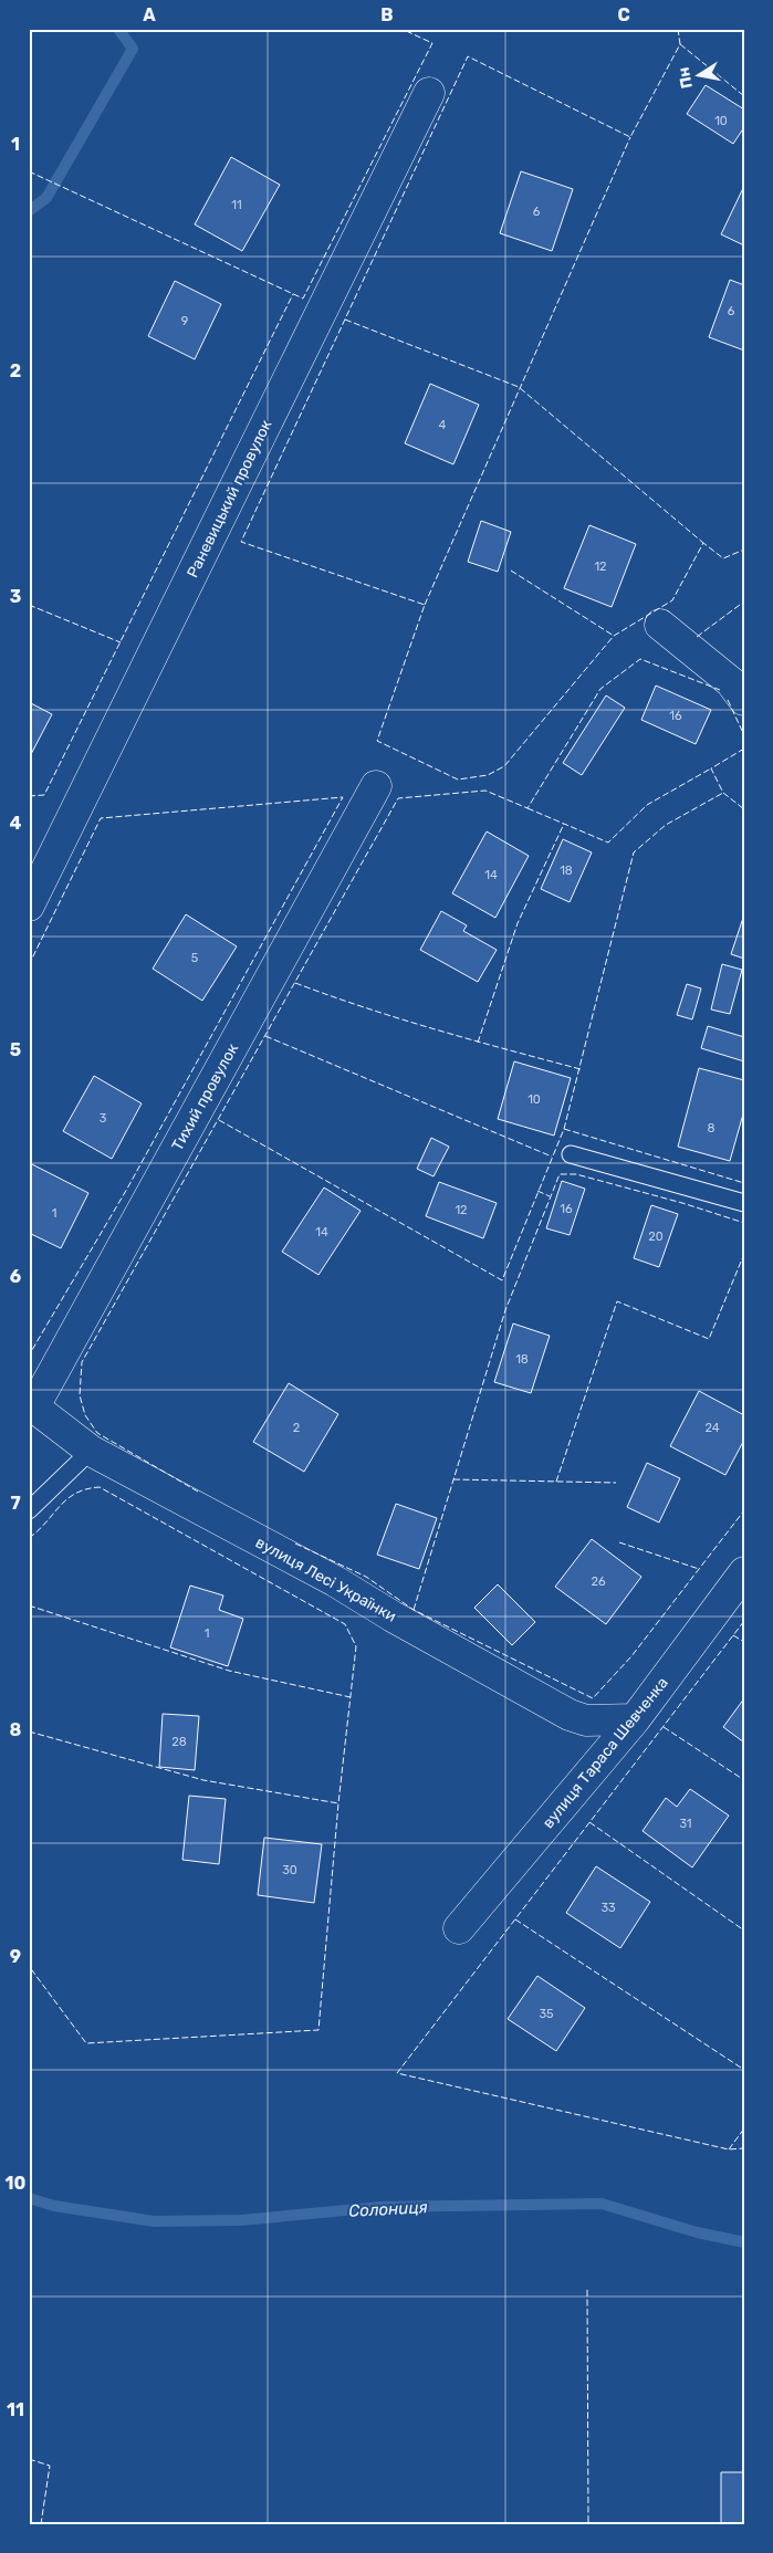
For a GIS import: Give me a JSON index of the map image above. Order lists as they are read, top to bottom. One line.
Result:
{"streets":{"street":["Раневицький провулок","Тихий провулок","вулиця Лесі Українки","вулиця Тараса Шевченка"]},"crossings":[["Тихий провулок","вулиця Лесі Українки"],["вулиця Лесі Українки","вулиця Тараса Шевченка"]],"water":["Солониця"],"house_numbers":["10","11","6","6","9","4","12","16","18","14","5","10","3","8","16","12","1","14","20","18","2","24","26","1","28","31","30","33","35"],"north":"left","grid":{"columns":["A","B","C"],"rows":["1","2","3","4","5","6","7","8","9","10","11"]}}
